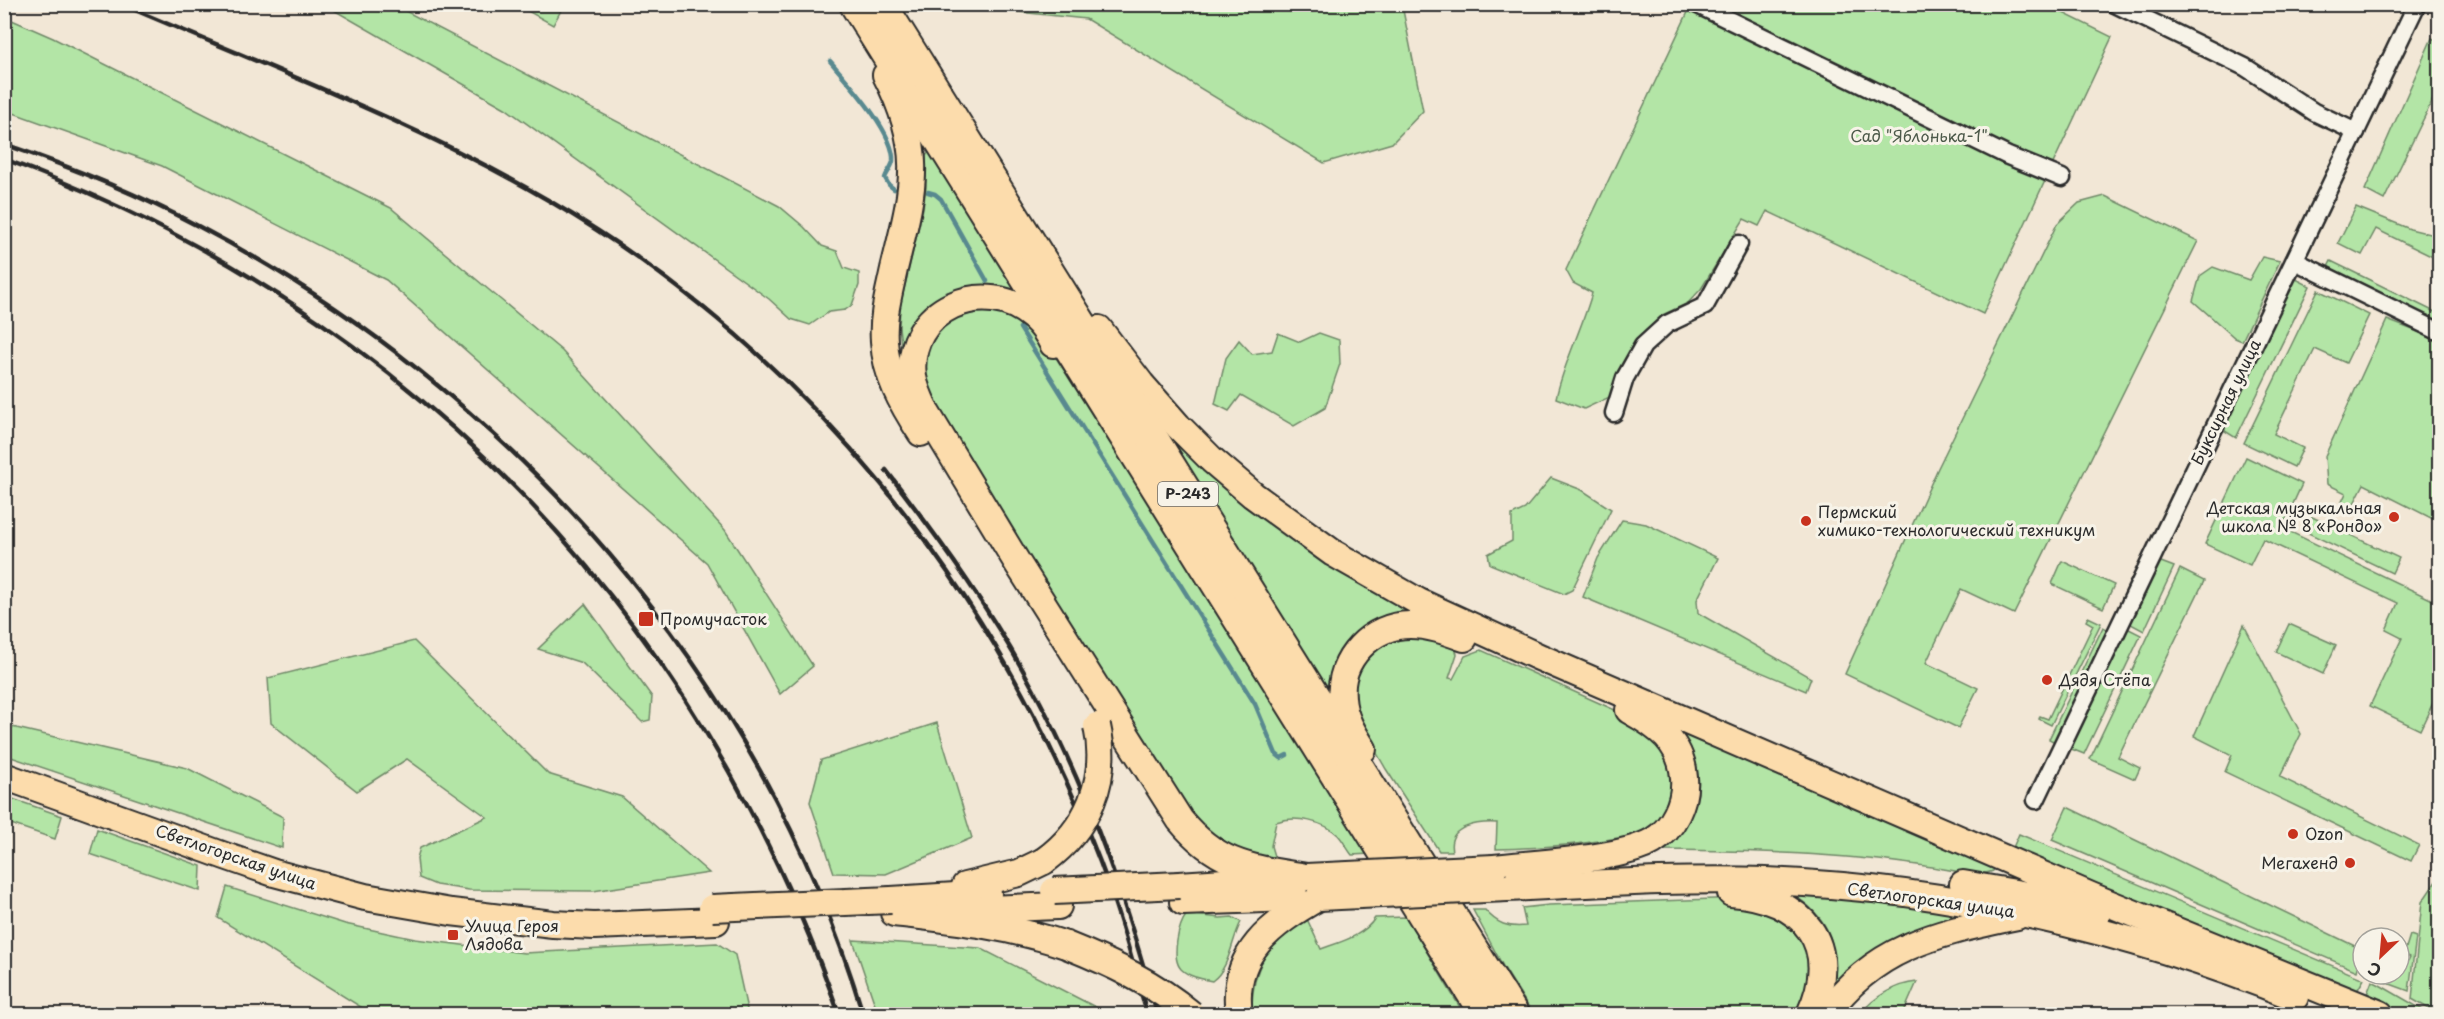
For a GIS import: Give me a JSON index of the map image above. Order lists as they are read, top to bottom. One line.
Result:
{"streets":{"highway":["Р-243"],"main road":["Светлогорская улица"],"street":["Буксирная улица"]},"parks":["Сад \"Яблонька-1\""],"places":{"other":["Детская музыкальная школа № 8 «Рондо»","Пермский химико-технологический техникум","Дядя Стёпа","Ozon","Мегахенд"],"transit":["Промучасток","Улица Героя Лядова"]},"north":"bottom left"}
